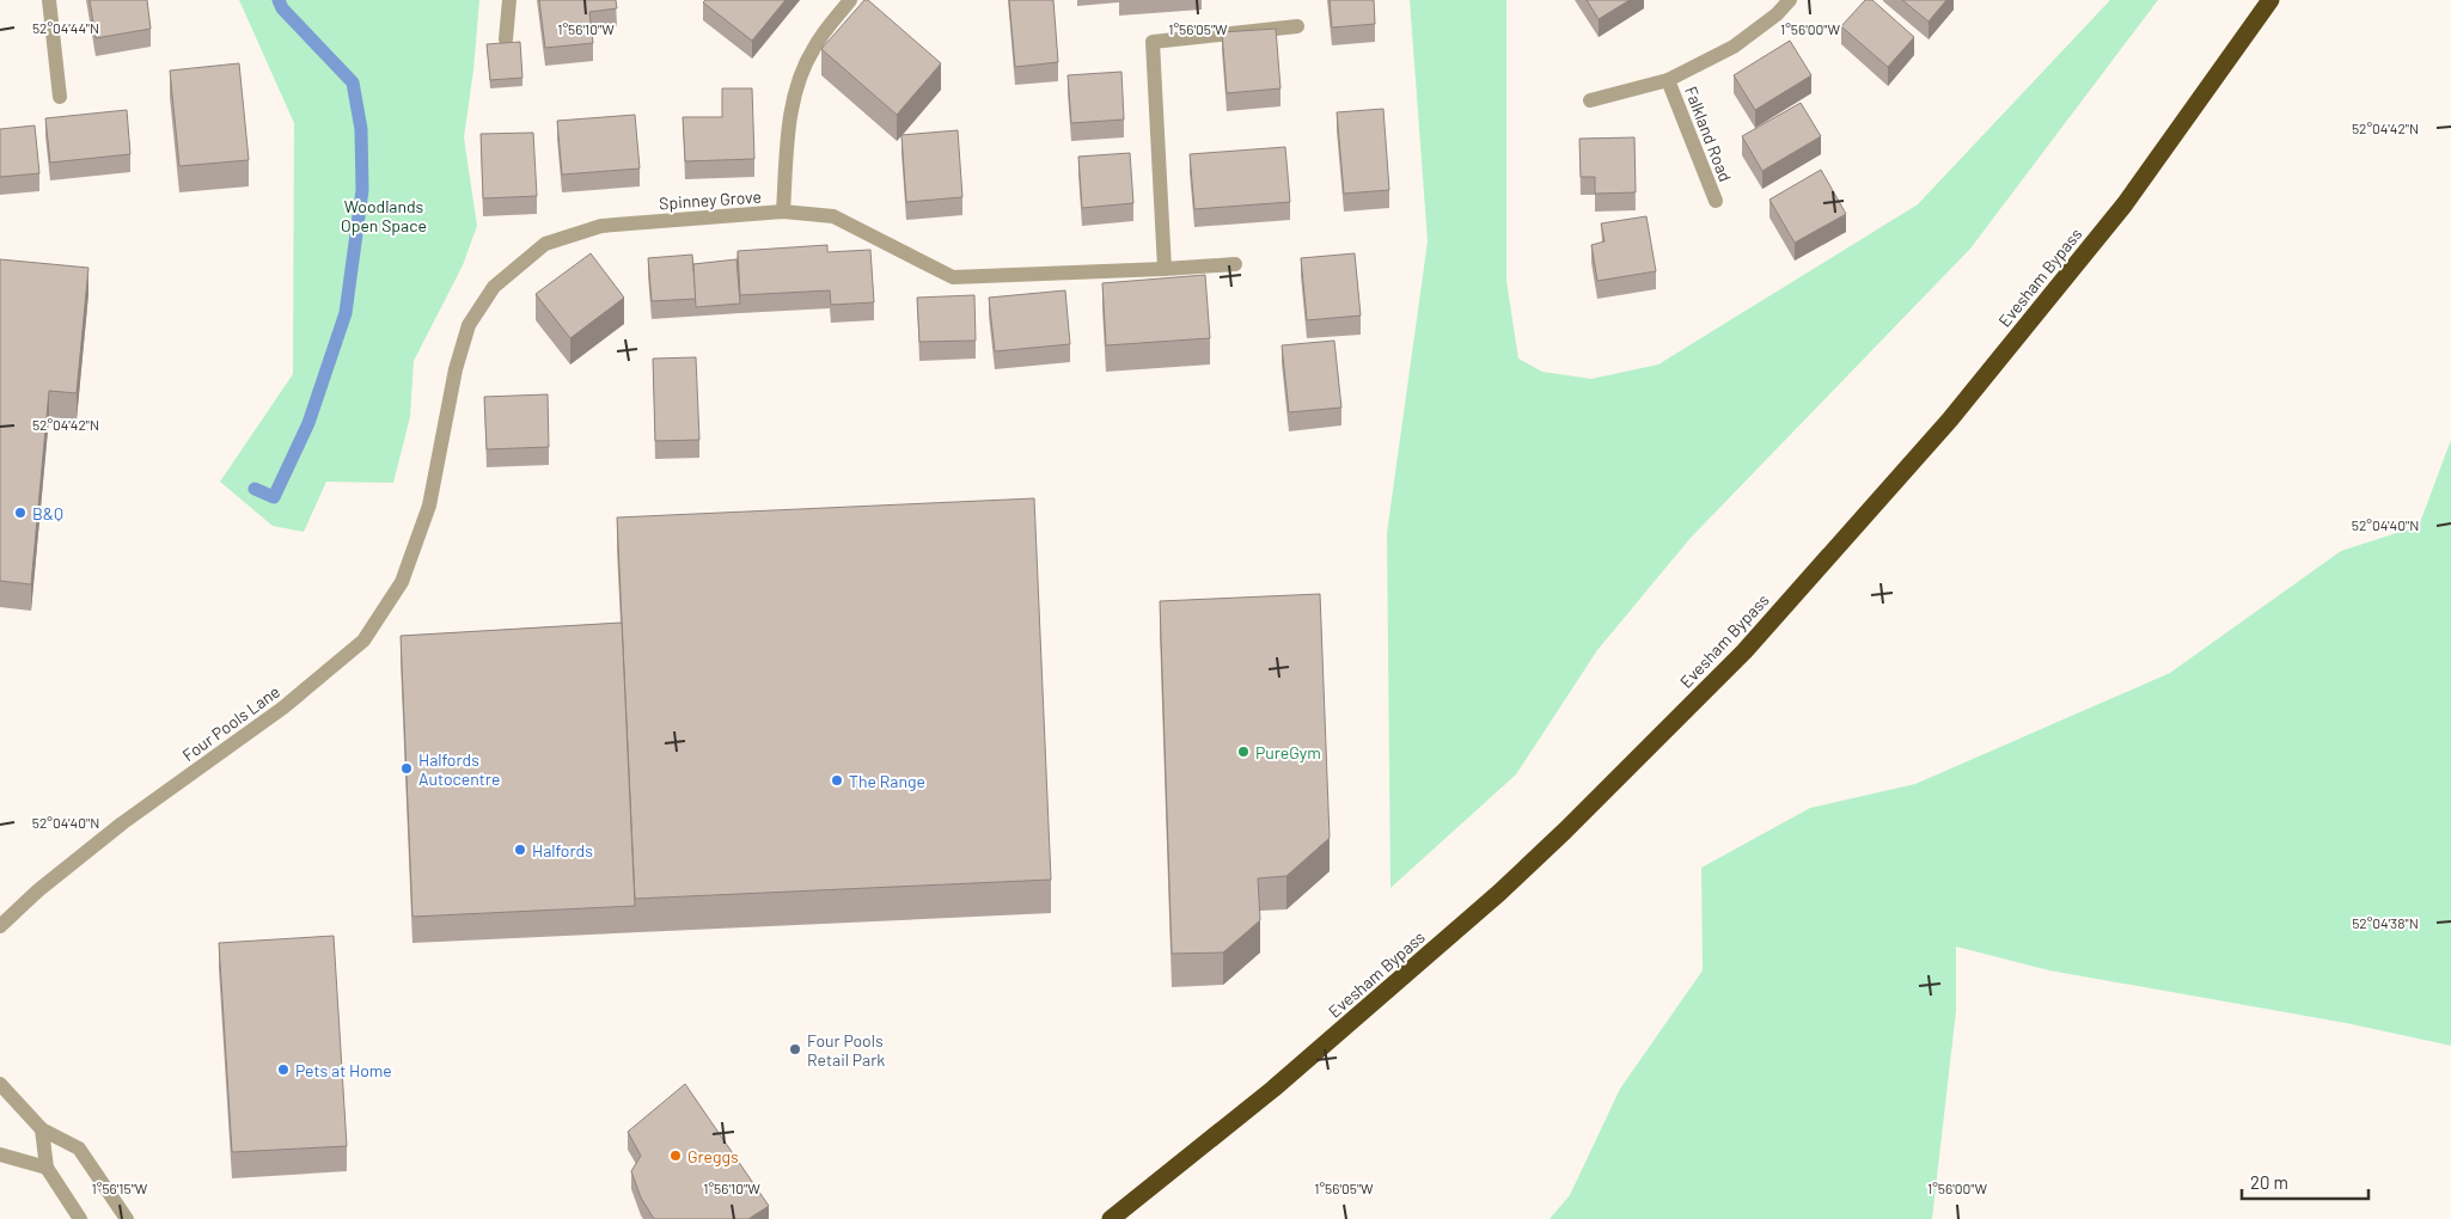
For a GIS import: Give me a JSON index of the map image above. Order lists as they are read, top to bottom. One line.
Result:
{"streets":{"highway":["Evesham Bypass"],"street":["Falkland Road","Spinney Grove","Four Pools Lane"]},"crossings":[["Spinney Grove","Four Pools Lane"]],"parks":["Woodlands Open Space"],"places":["B&Q","PureGym","Halfords Autocentre","The Range","Halfords","Four Pools Retail Park","Pets at Home","Greggs"],"scale_bar":"20 m","coordinates":["52°04'44\"N","1°56'10\"W","1°56'05\"W","1°56'00\"W","52°04'42\"N","52°04'40\"N","52°04'38\"N","1°56'15\"W"]}
